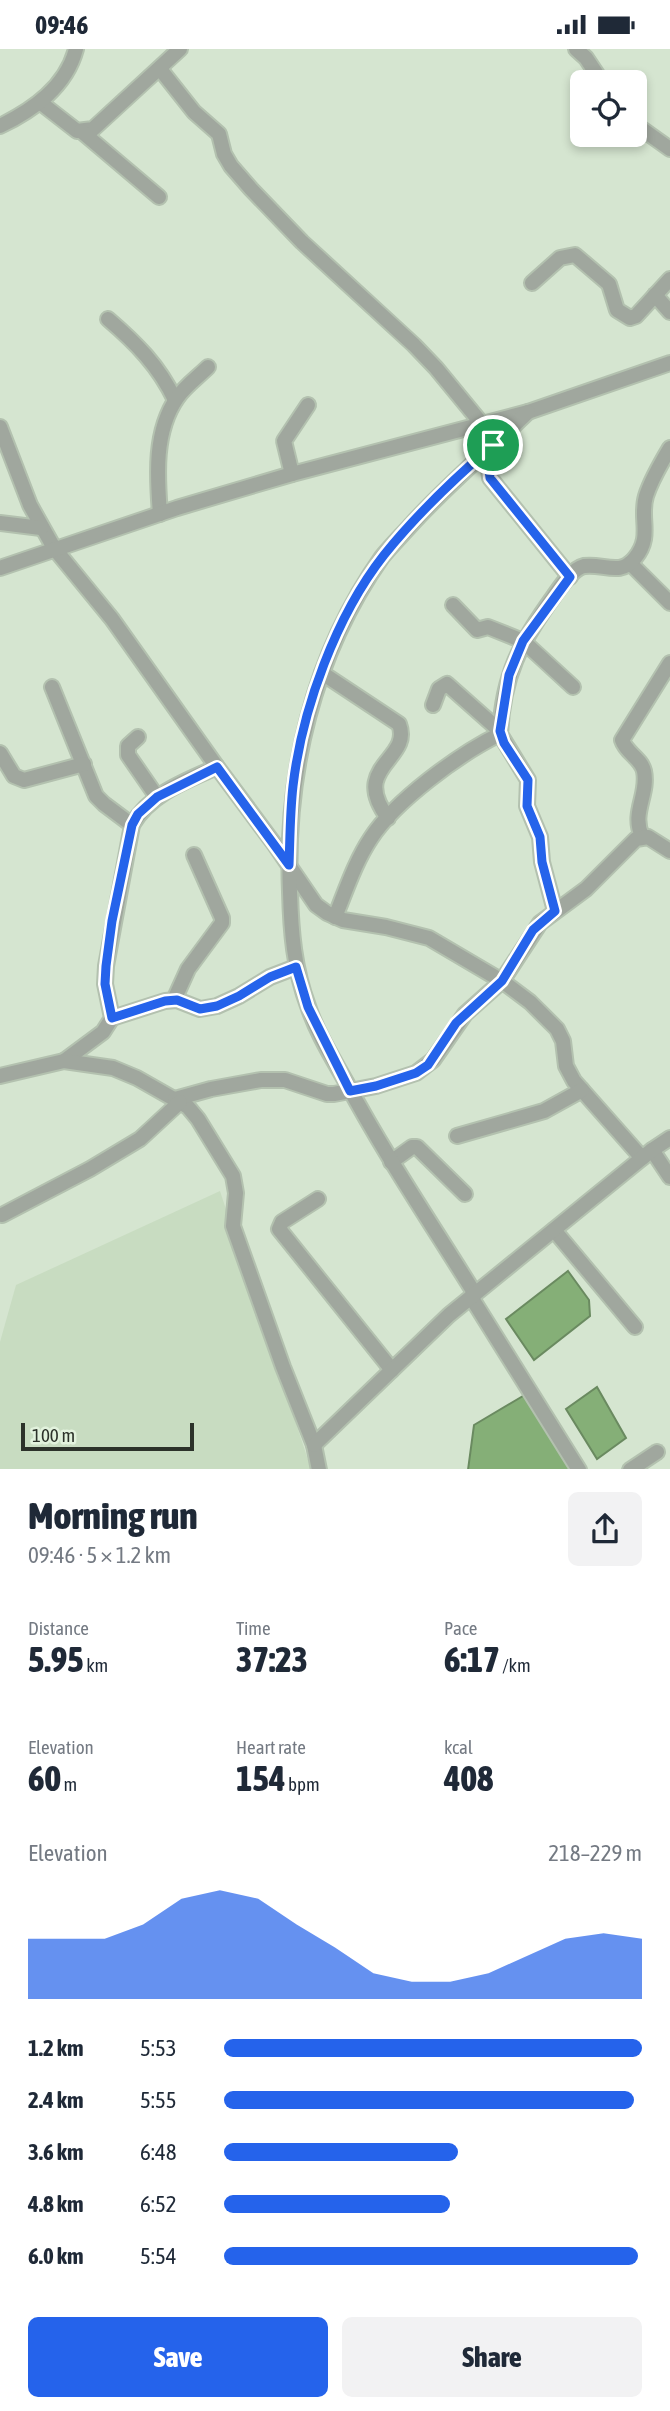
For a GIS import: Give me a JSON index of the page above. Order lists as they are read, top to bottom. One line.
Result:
{"scale_bar":"100 m","page":{"status":"09:46","scale":"100 m","heading":["Morning run","09:46 · 5 × 1.2 km"],"stats":[["Distance","5.95 km"],["Time","37:23"],["Pace","6:17 /km"],["Elevation","60 m"],["Heart rate","154 bpm"],["kcal","408"]],"chart":["Elevation","218–229 m"],"list":[{"name":"1.2 km","note":"5:53"},{"name":"2.4 km","note":"5:55"},{"name":"3.6 km","note":"6:48"},{"name":"4.8 km","note":"6:52"},{"name":"6.0 km","note":"5:54"}],"buttons":["Save","Share"]}}
